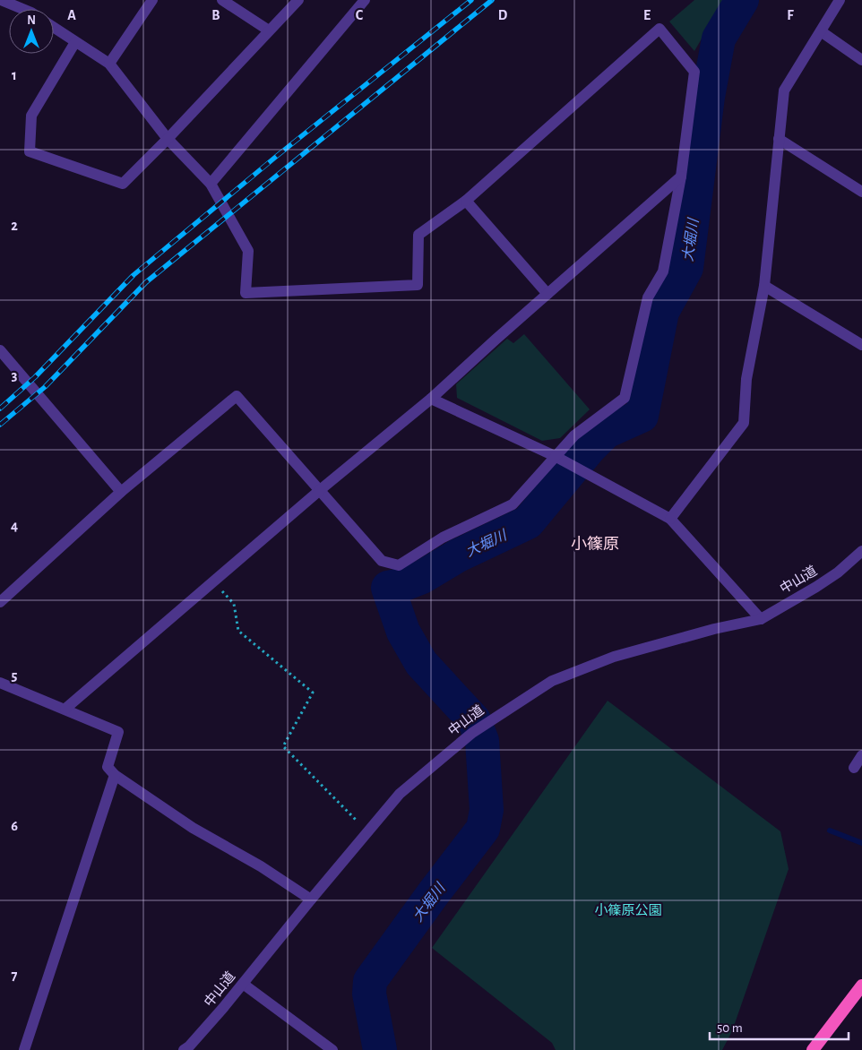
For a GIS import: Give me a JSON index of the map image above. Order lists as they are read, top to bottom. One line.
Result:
{"streets":{"street":["中山道"]},"districts":["小篠原"],"water":["大堀川"],"parks":["小篠原公園"],"scale_bar":"50 m","north":"top","grid":{"columns":["A","B","C","D","E","F"],"rows":["1","2","3","4","5","6","7"]}}
